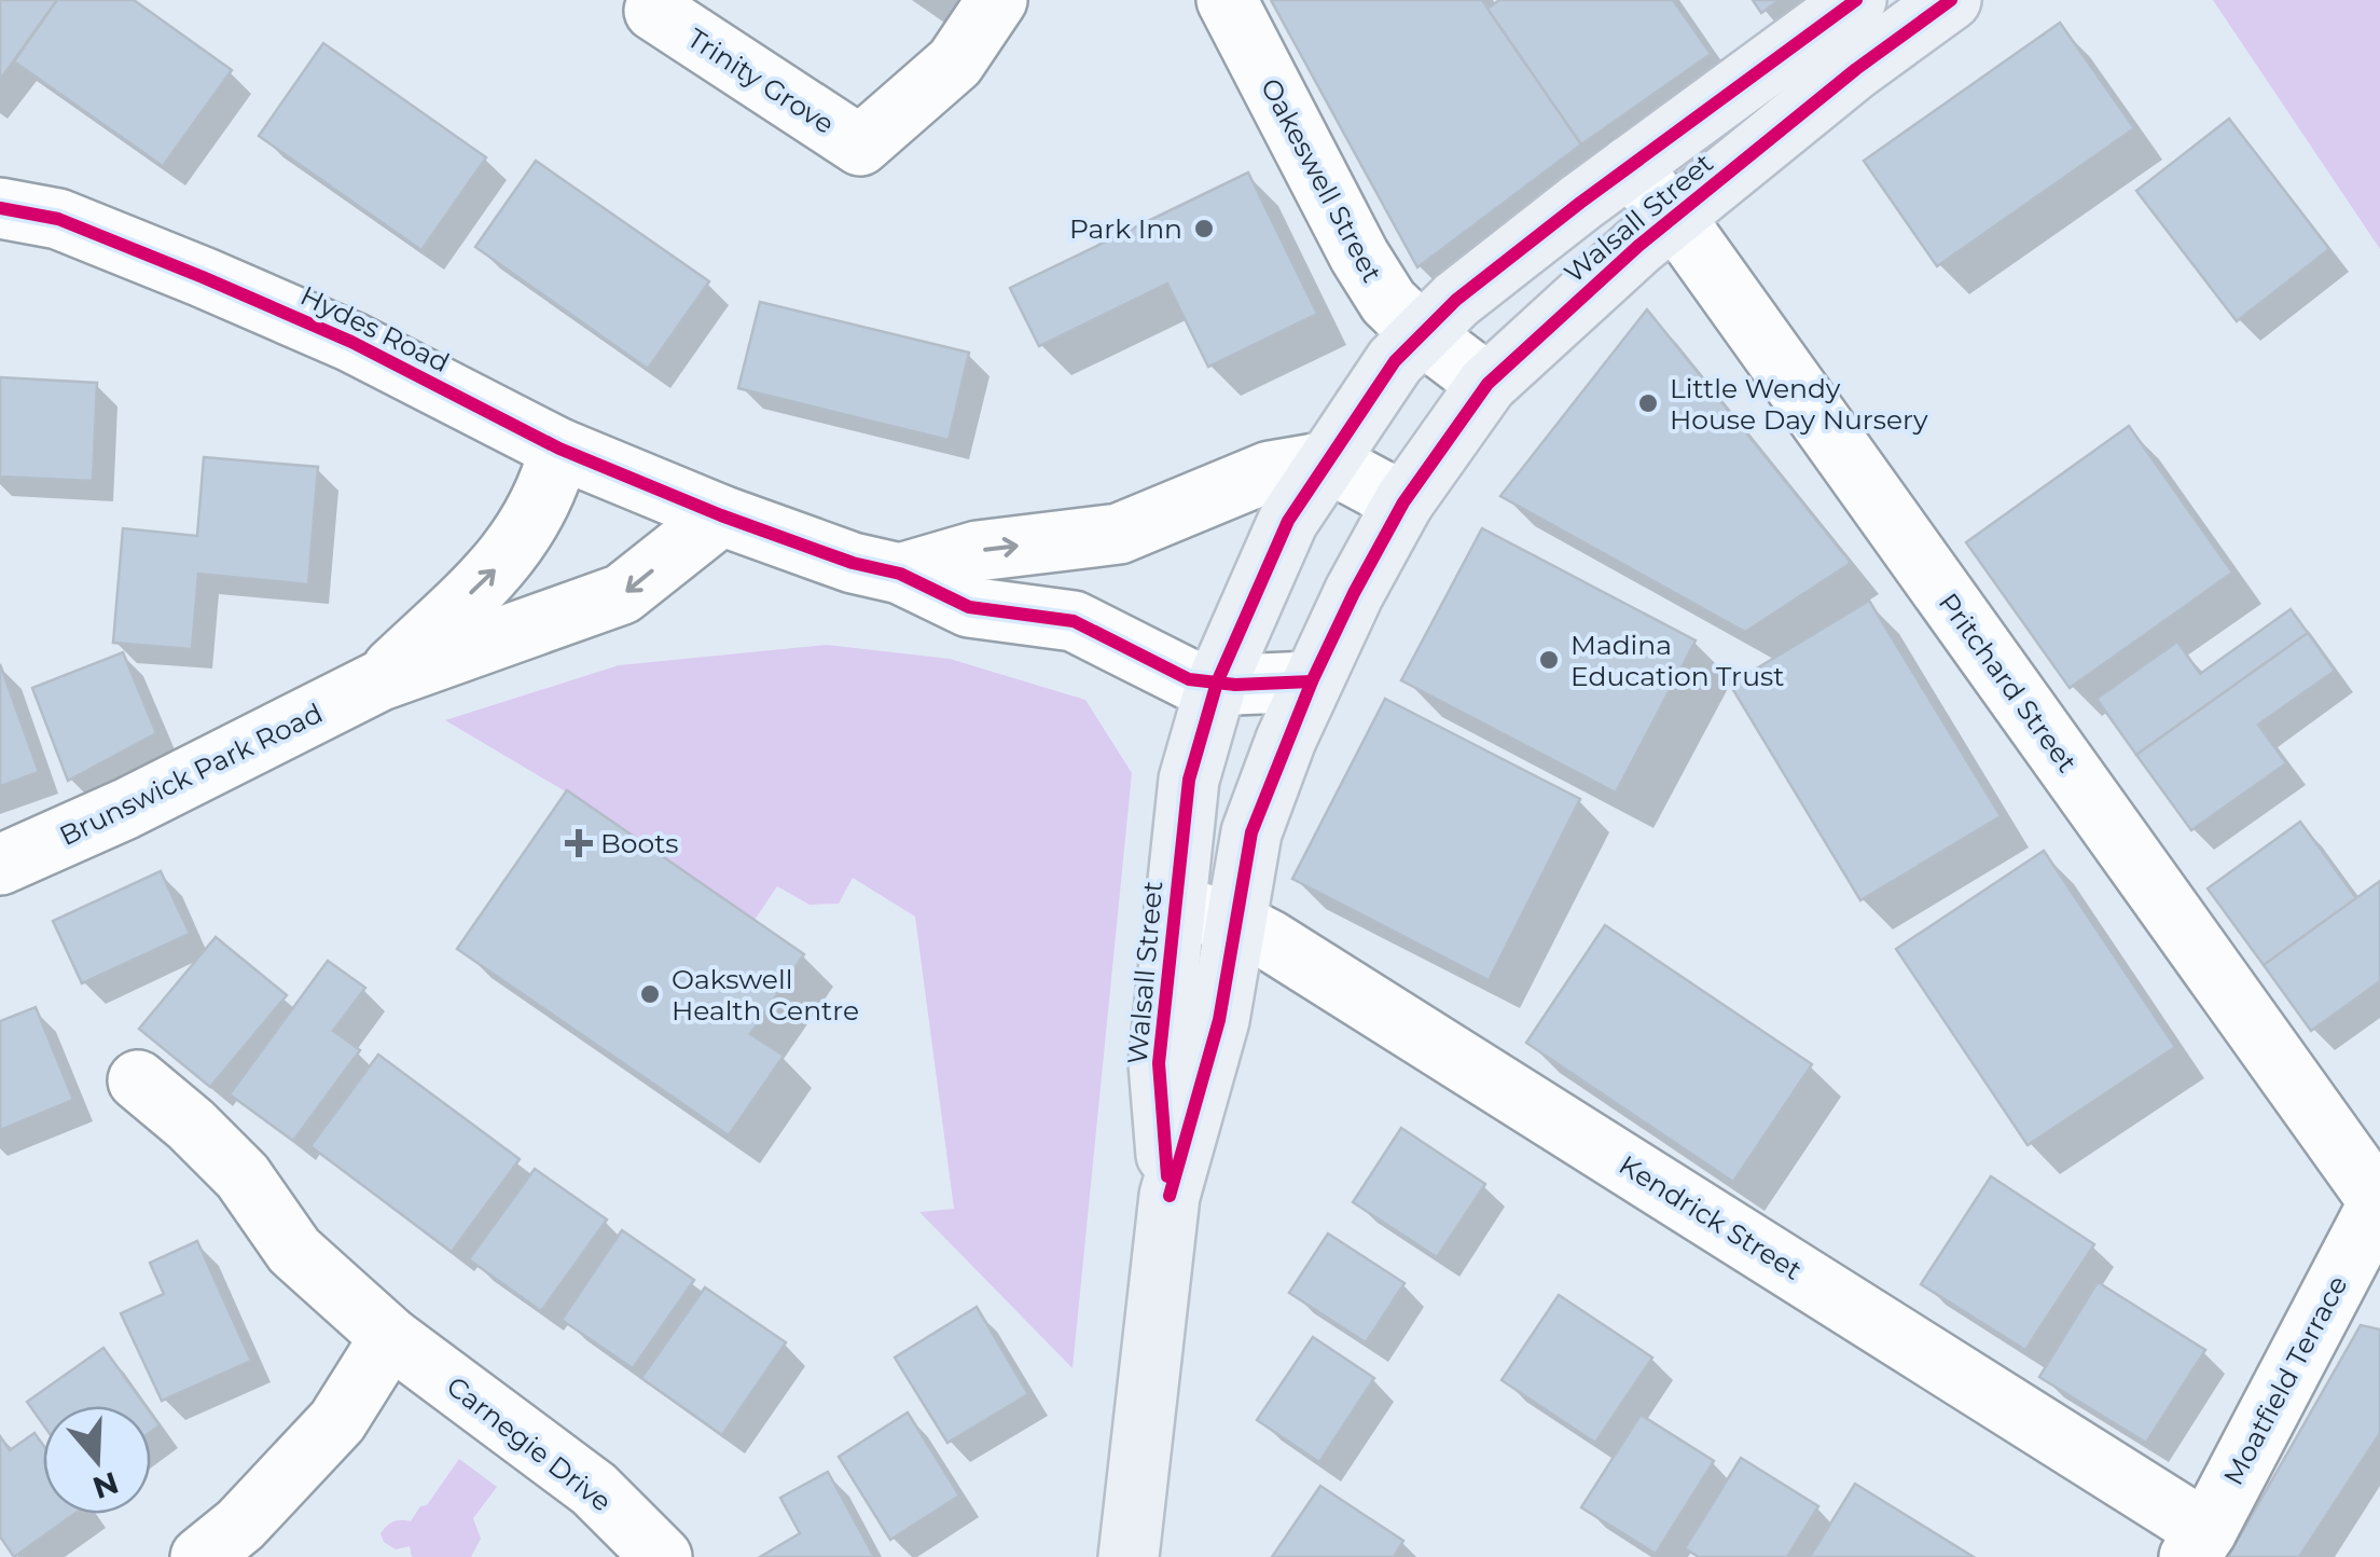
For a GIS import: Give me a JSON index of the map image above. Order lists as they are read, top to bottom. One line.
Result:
{"streets":{"highway":["Walsall Street"],"street":["Trinity Grove","Oakeswell Street","Hydes Road","Pritchard Street","Brunswick Park Road","Kendrick Street","Moatfield Terrace","Carnegie Drive"]},"crossings":[["Oakeswell Street","Walsall Street"],["Walsall Street","Pritchard Street"],["Walsall Street","Kendrick Street"],["Hydes Road","Brunswick Park Road"],["Pritchard Street","Moatfield Terrace"],["Kendrick Street","Moatfield Terrace"]],"places":{"other":["Park Inn","Little Wendy House Day Nursery","Madina Education Trust","Oakswell Health Centre"],"health":["Boots"]},"north":"bottom"}
